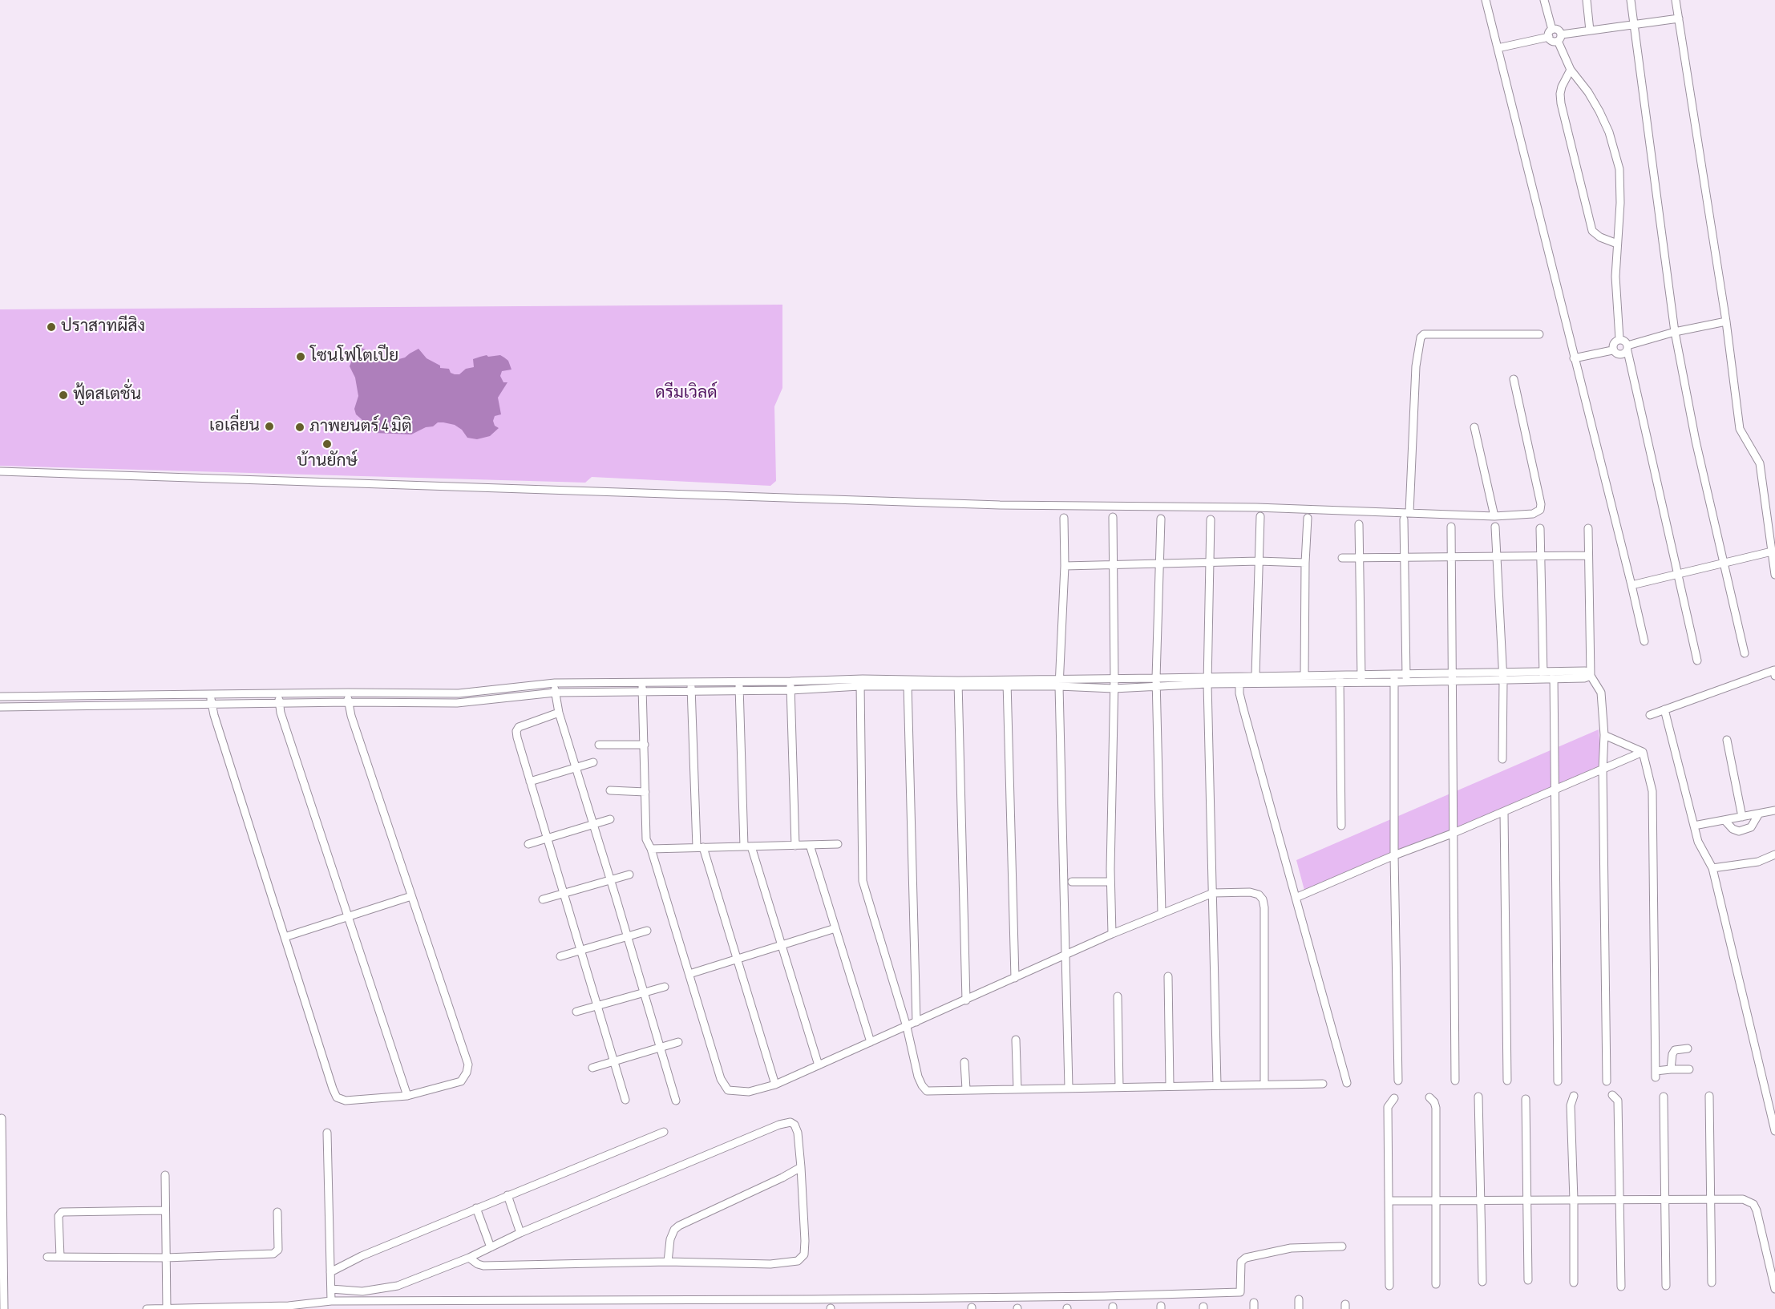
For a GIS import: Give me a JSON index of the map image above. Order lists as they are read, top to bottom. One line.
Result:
{"parks":["ดรีมเวิลด์"],"places":["ปราสาทผีสิง","โซนโฟโตเปีย","ฟู้ดสเตชั่น","เอเลี่ยน","ภาพยนตร์ 4 มิติ","บ้านยักษ์"]}
